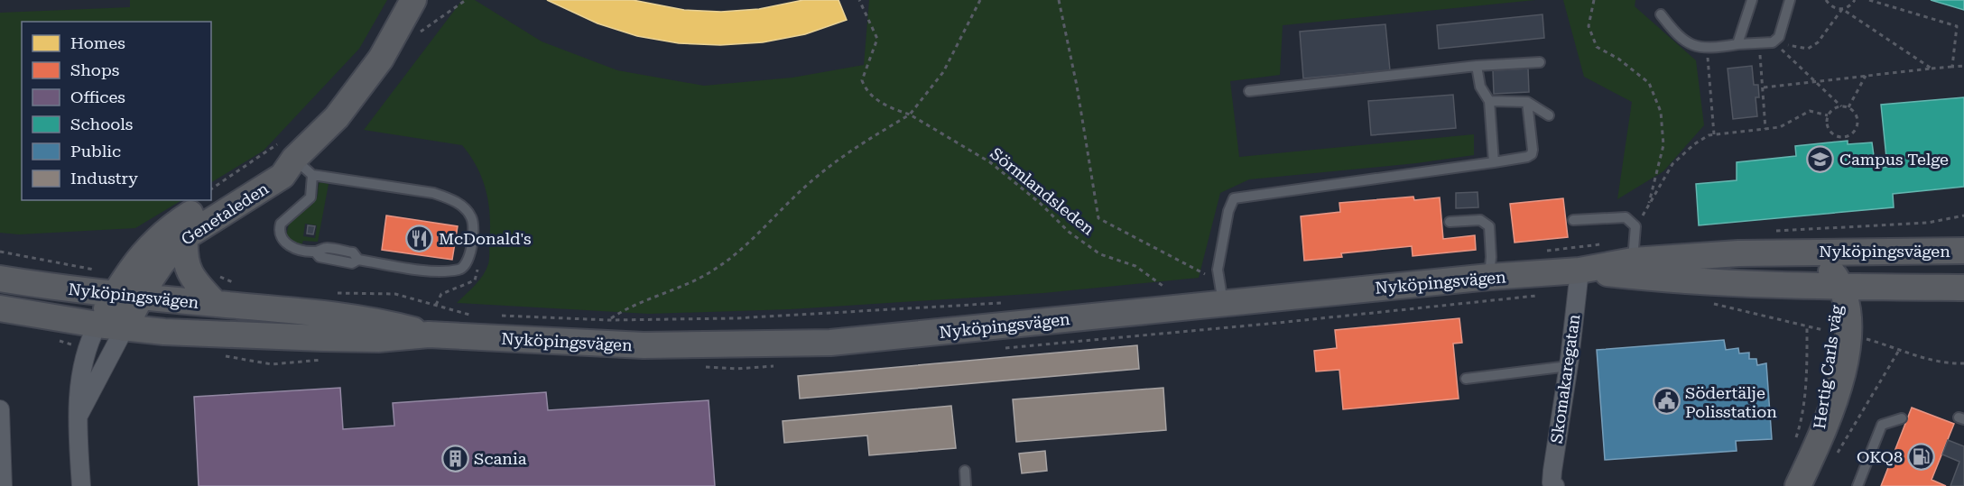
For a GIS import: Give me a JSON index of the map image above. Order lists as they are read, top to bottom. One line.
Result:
{"streets":{"main road":["Genetaleden","Nyköpingsvägen","Hertig Carls väg"],"street":["Skomakaregatan"],"path":["Sörmlandsleden"]},"crossings":[["Genetaleden","Nyköpingsvägen"],["Nyköpingsvägen","Hertig Carls väg"],["Nyköpingsvägen","Skomakaregatan"]],"places":{"school or university":["Campus Telge"],"restaurant":["McDonald's"],"public building":["Södertälje Polisstation"],"fuel station":["OKQ8"],"building":["Scania"]},"legend":["Homes","Shops","Offices","Schools","Public","Industry"]}
